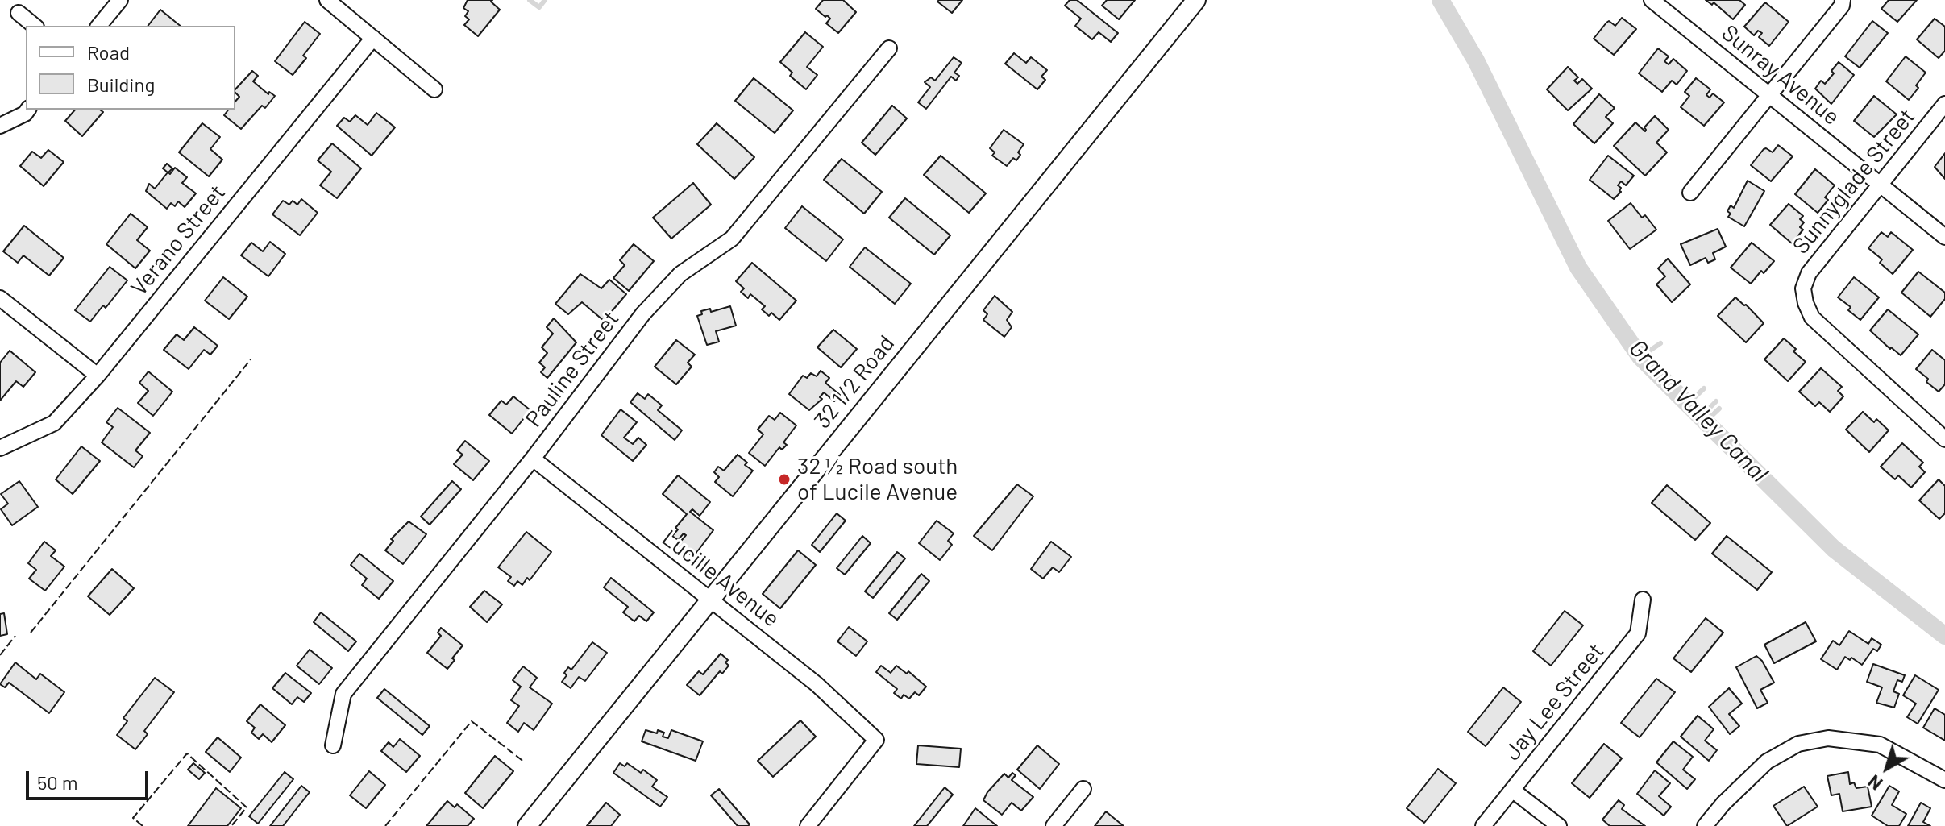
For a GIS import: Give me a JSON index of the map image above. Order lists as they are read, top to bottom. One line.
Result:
{"streets":{"street":["Sunray Avenue","Sunnyglade Street","Verano Street","Pauline Street","32 1/2 Road","Lucille Avenue","Jay Lee Street"]},"crossings":[["Sunray Avenue","Sunnyglade Street"],["Pauline Street","Lucille Avenue"],["32 1/2 Road","Lucille Avenue"]],"water":["Grand Valley Canal"],"places":["32 ½ Road south of Lucile Avenue"],"legend":["Road","Building"],"scale_bar":"50 m","north":"bottom left"}
